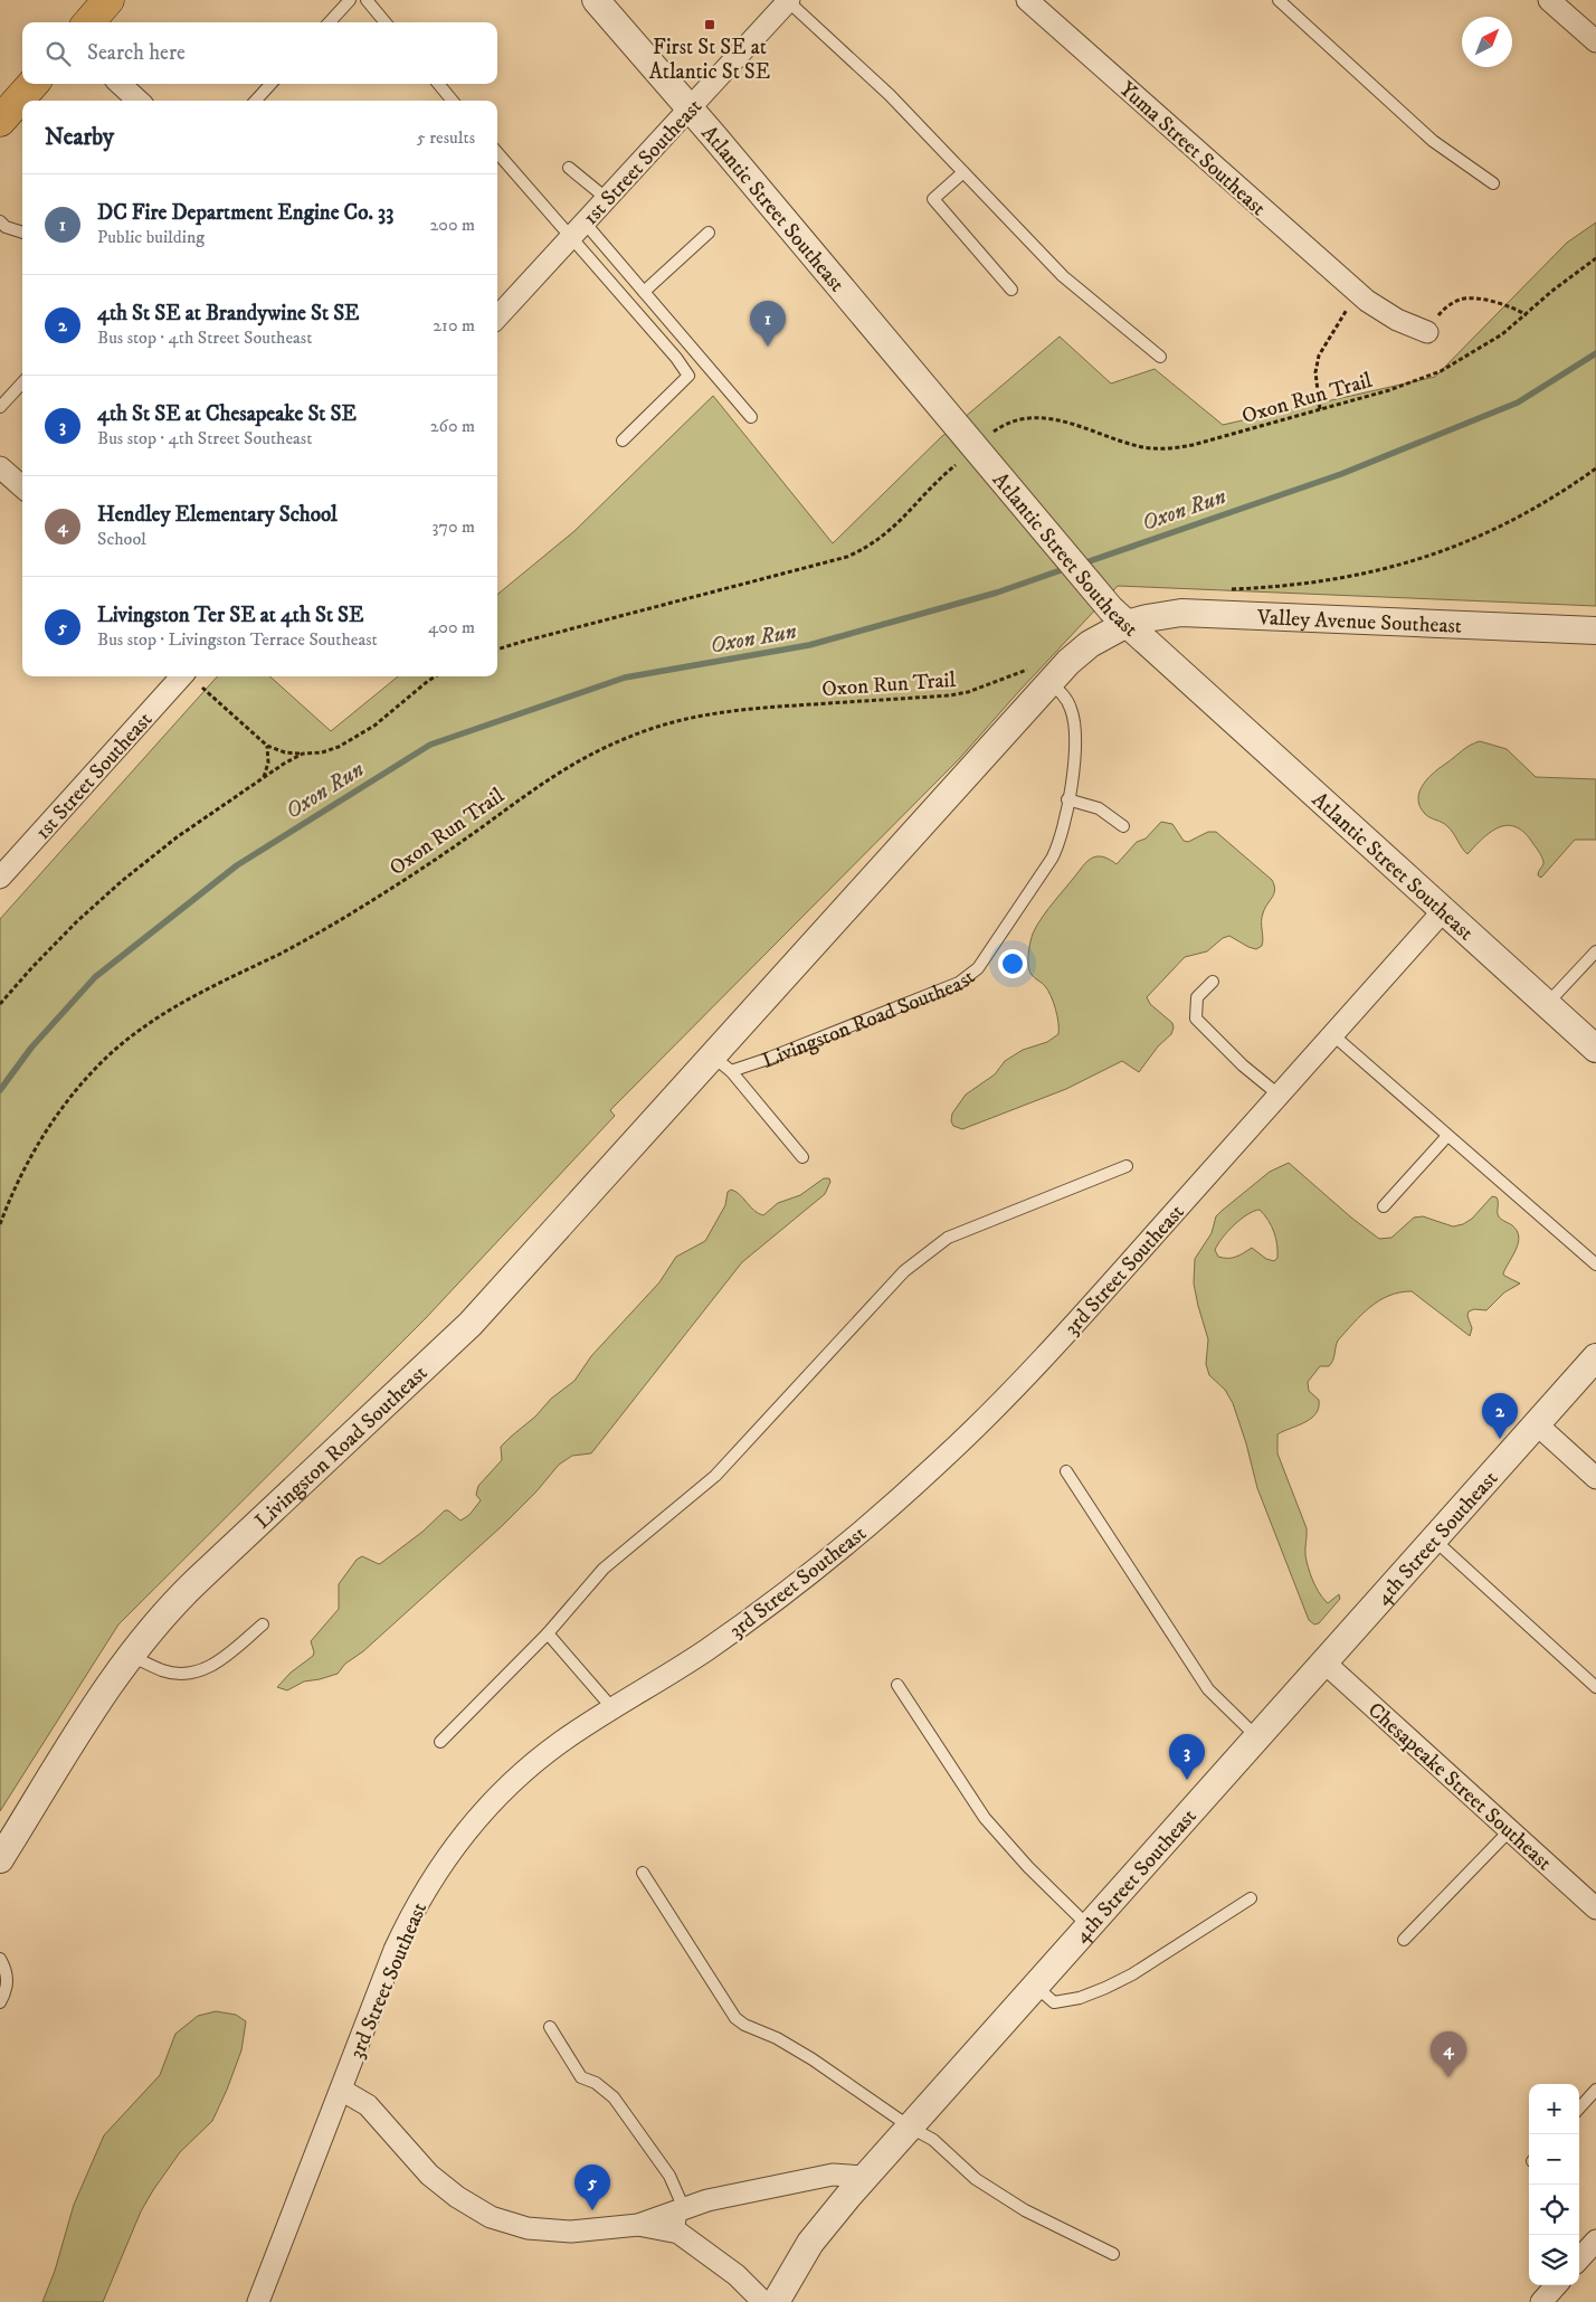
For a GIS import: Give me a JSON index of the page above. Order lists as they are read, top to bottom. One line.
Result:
{"streets":{"street":["Yuma Street Southeast","1st Street Southeast","Atlantic Street Southeast","Valley Avenue Southeast","Livingston Road Southeast","3rd Street Southeast","4th Street Southeast","Chesapeake Street Southeast"],"path":["Oxon Run Trail"]},"crossings":[["1st Street Southeast","Atlantic Street Southeast"],["Atlantic Street Southeast","Valley Avenue Southeast"],["Atlantic Street Southeast","Livingston Road Southeast"],["Atlantic Street Southeast","3rd Street Southeast"],["Oxon Run Trail","Livingston Road Southeast"],["Valley Avenue Southeast","Livingston Road Southeast"],["4th Street Southeast","Chesapeake Street Southeast"]],"water":["Oxon Run"],"places":{"transit":["First St SE at Atlantic St SE"]},"north":"top right","page":{"search":"Search here","heading":["Nearby","5 results"],"list":[{"mark":"1","name":"DC Fire Department Engine Co. 33","note":"Public building","value":"200 m"},{"mark":"2","name":"4th St SE at Brandywine St SE","note":"Bus stop · 4th Street Southeast","value":"210 m"},{"mark":"3","name":"4th St SE at Chesapeake St SE","note":"Bus stop · 4th Street Southeast","value":"260 m"},{"mark":"4","name":"Hendley Elementary School","note":"School","value":"370 m"},{"mark":"5","name":"Livingston Ter SE at 4th St SE","note":"Bus stop · Livingston Terrace Southeast","value":"400 m"}],"pins":["1","2","3","4","5"],"map_buttons":["+","−"]}}
